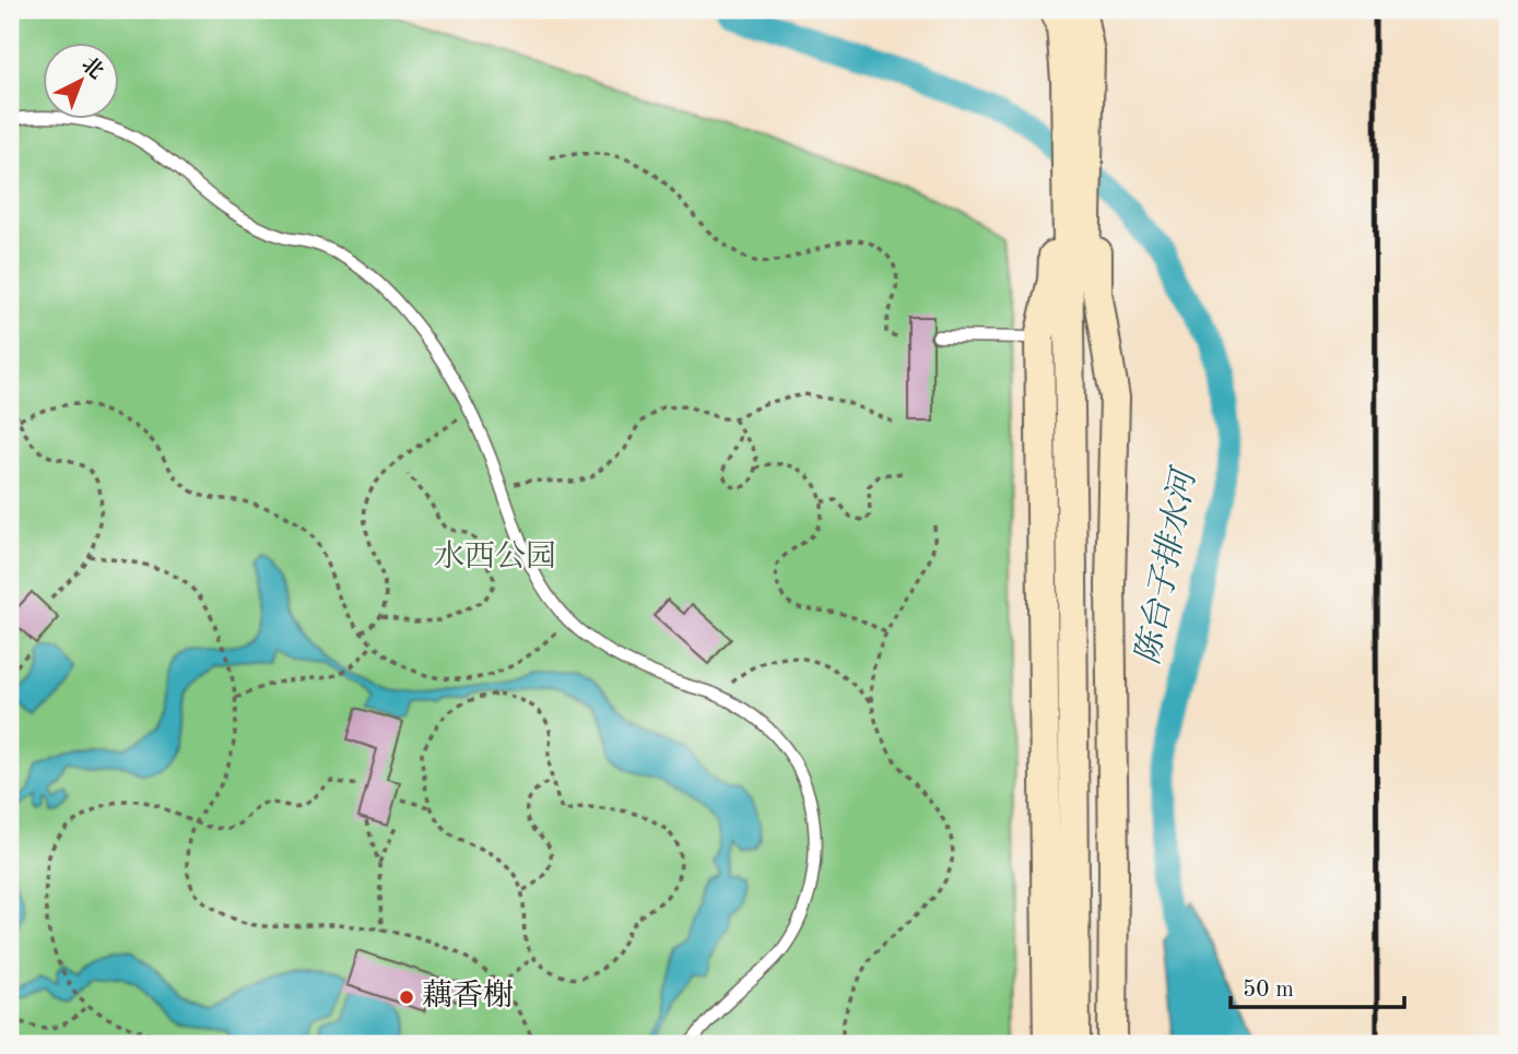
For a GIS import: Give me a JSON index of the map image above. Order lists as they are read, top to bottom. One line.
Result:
{"water":["陈台子排水河"],"parks":["水西公园"],"places":["藕香榭"],"scale_bar":"50 m","north":"top right"}
